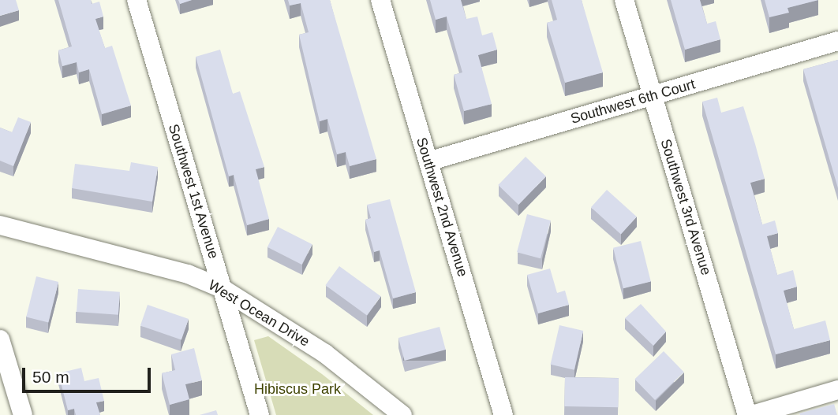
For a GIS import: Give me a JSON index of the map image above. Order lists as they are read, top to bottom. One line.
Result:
{"streets":{"street":["Southwest 6th Court","Southwest 1st Avenue","Southwest 2nd Avenue","Southwest 3rd Avenue","West Ocean Drive"]},"crossings":[["Southwest 6th Court","Southwest 2nd Avenue"],["Southwest 6th Court","Southwest 3rd Avenue"],["Southwest 1st Avenue","West Ocean Drive"]],"parks":["Hibiscus Park"],"scale_bar":"50 m"}
